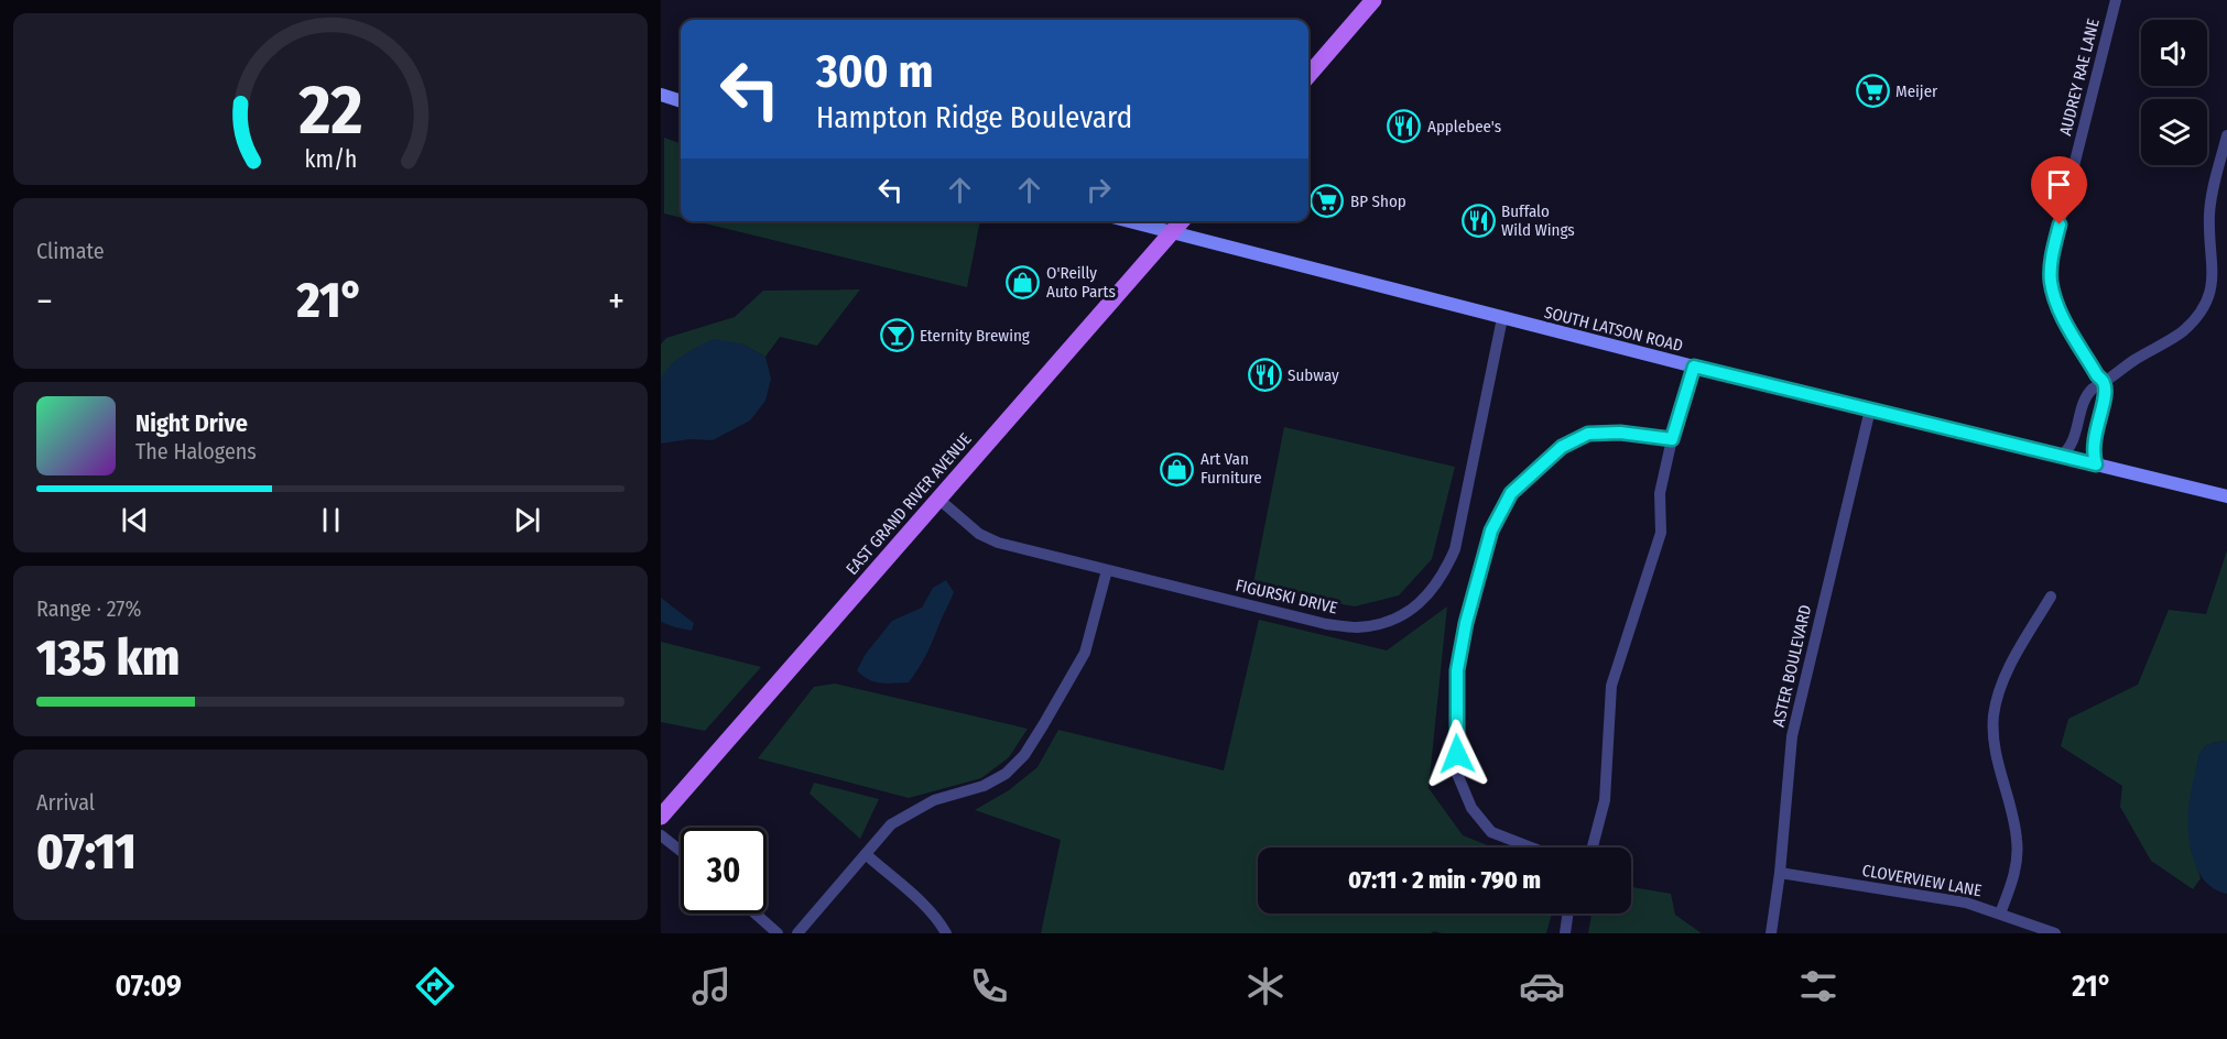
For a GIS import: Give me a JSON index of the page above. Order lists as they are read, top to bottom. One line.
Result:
{"streets":{"main road":["SOUTH LATSON ROAD","EAST GRAND RIVER AVENUE"],"street":["AUDREY RAE LANE","FIGURSKI DRIVE","ASTER BOULEVARD","CLOVERVIEW LANE"]},"crossings":[["SOUTH LATSON ROAD","EAST GRAND RIVER AVENUE"],["SOUTH LATSON ROAD","FIGURSKI DRIVE"],["SOUTH LATSON ROAD","ASTER BOULEVARD"],["EAST GRAND RIVER AVENUE","FIGURSKI DRIVE"],["ASTER BOULEVARD","CLOVERVIEW LANE"]],"places":{"supermarket":["Meijer","BP Shop"],"restaurant":["Applebee's","Buffalo Wild Wings","Subway"],"shop":["O'Reilly Auto Parts","Art Van Furniture"],"bar":["Eternity Brewing"]},"page":{"turn":["300 m","Hampton Ridge Boulevard"],"tile":["Climate",["Range · 27%","135 km"],["Arrival","07:11"]],"heat":["−","21°","+"],"song":["Night Drive","The Halogens"],"limit":"30","trip":"07:11 · 2 min · 790 m","tabs":["07:09","21°"],"gauge":["22","km/h"]}}
